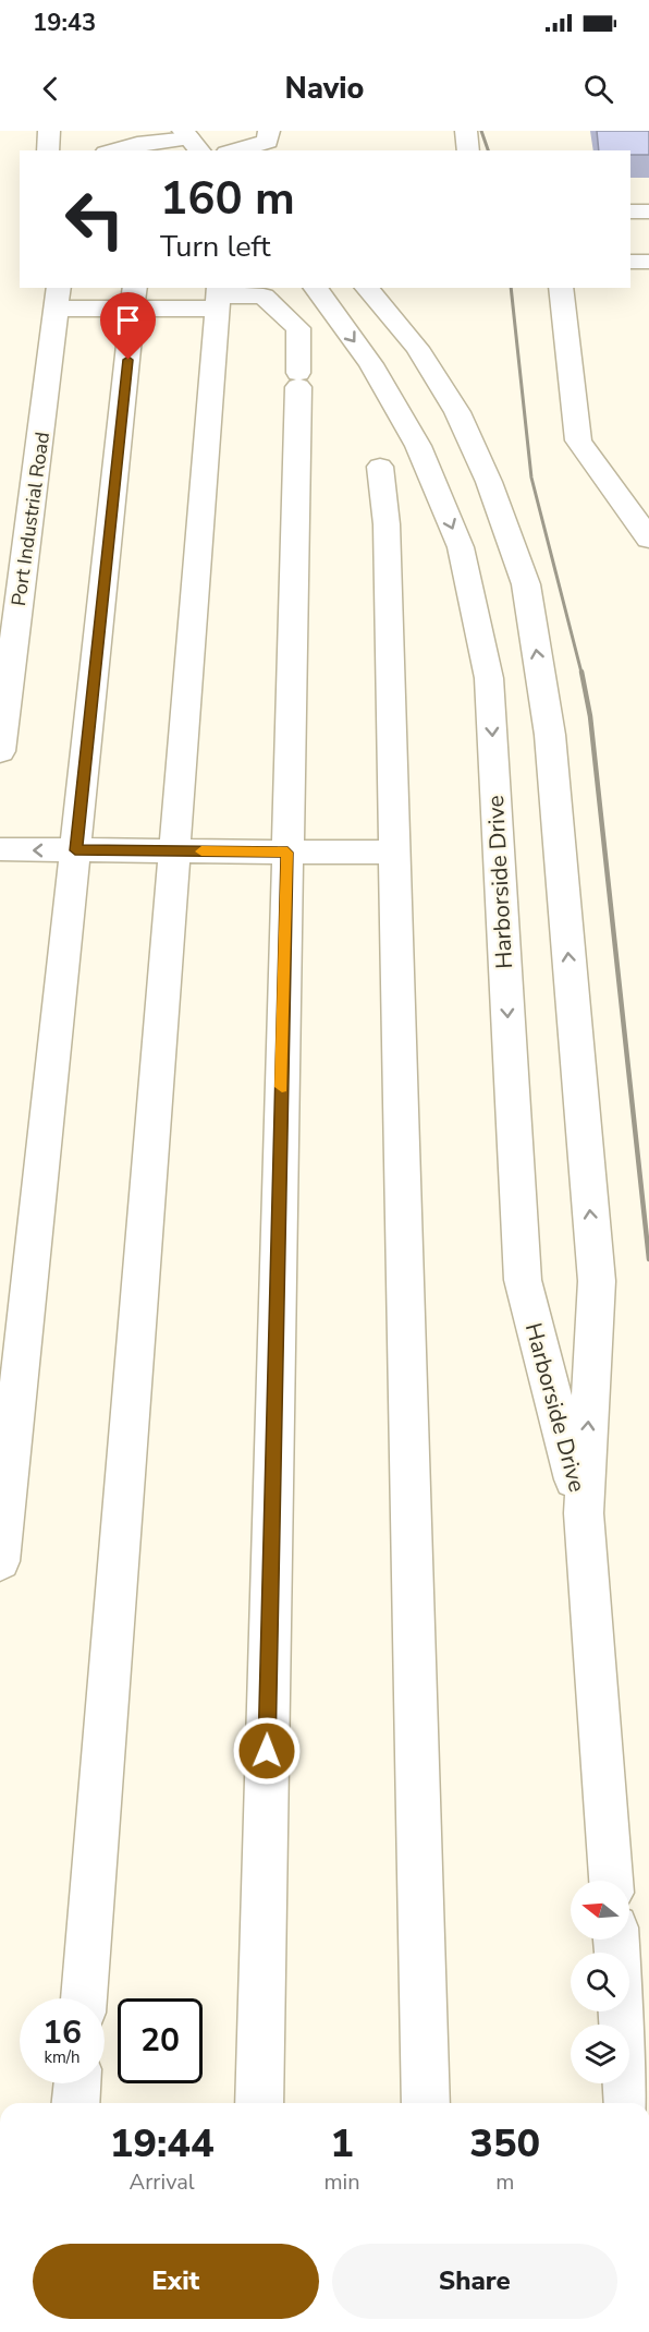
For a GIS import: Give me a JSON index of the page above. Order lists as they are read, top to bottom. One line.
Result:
{"streets":{"main road":["Port Industrial Road","Harborside Drive"]},"north":"left","page":{"status":"19:43","header":"Navio","turn":["160 m","Turn left"],"speed":"16 km/h","limit":"20","eta":["19:44","Arrival","1","min","350","m"],"buttons":["Exit","Share"]}}
